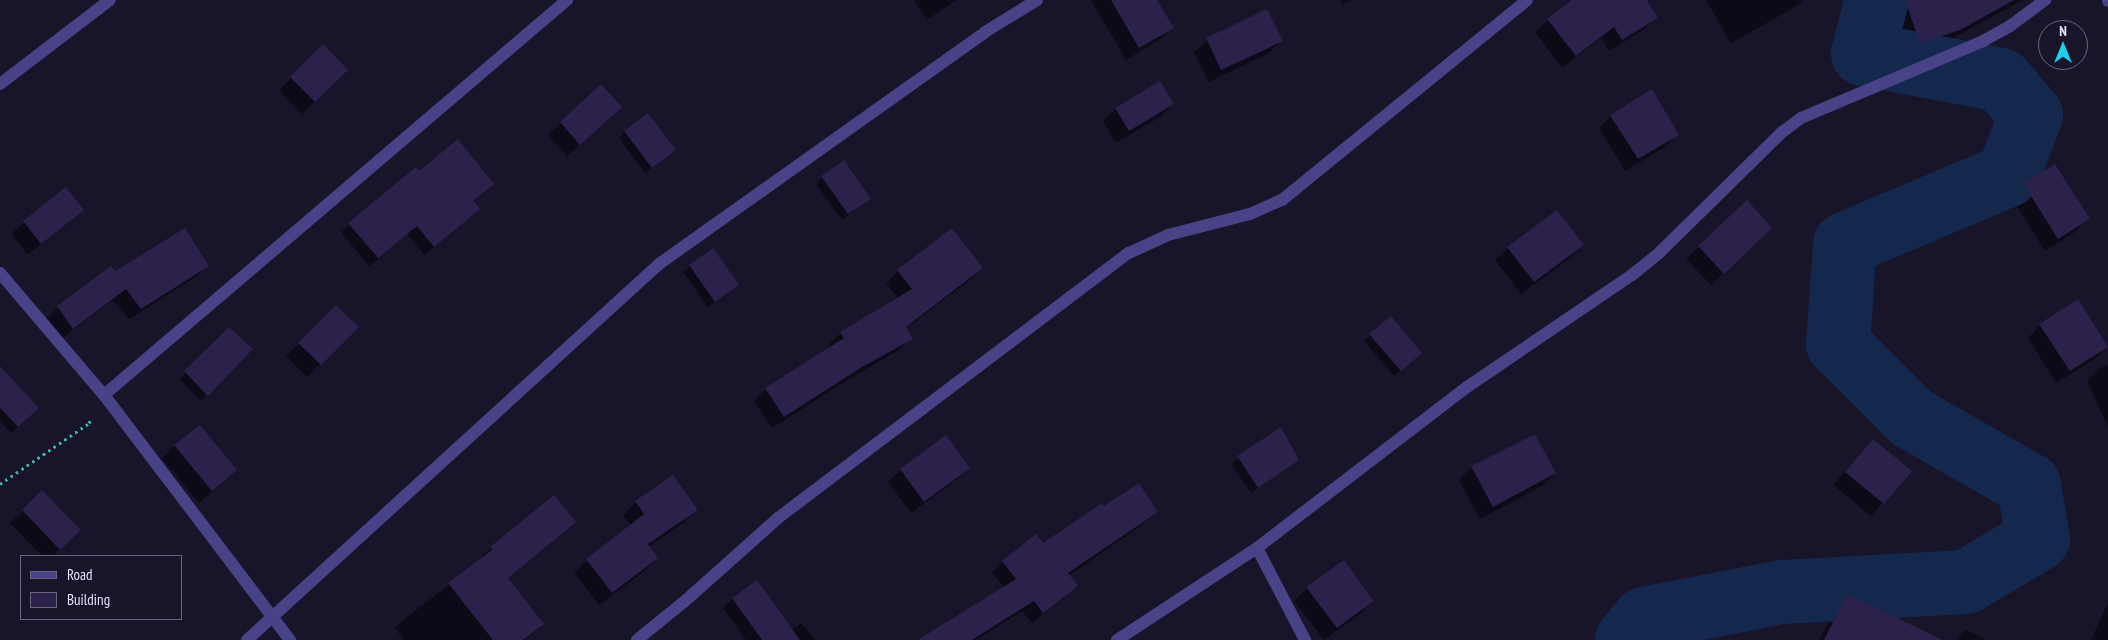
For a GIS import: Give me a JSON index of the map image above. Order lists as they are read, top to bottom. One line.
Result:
{"legend":["Road","Building"],"north":"top"}
